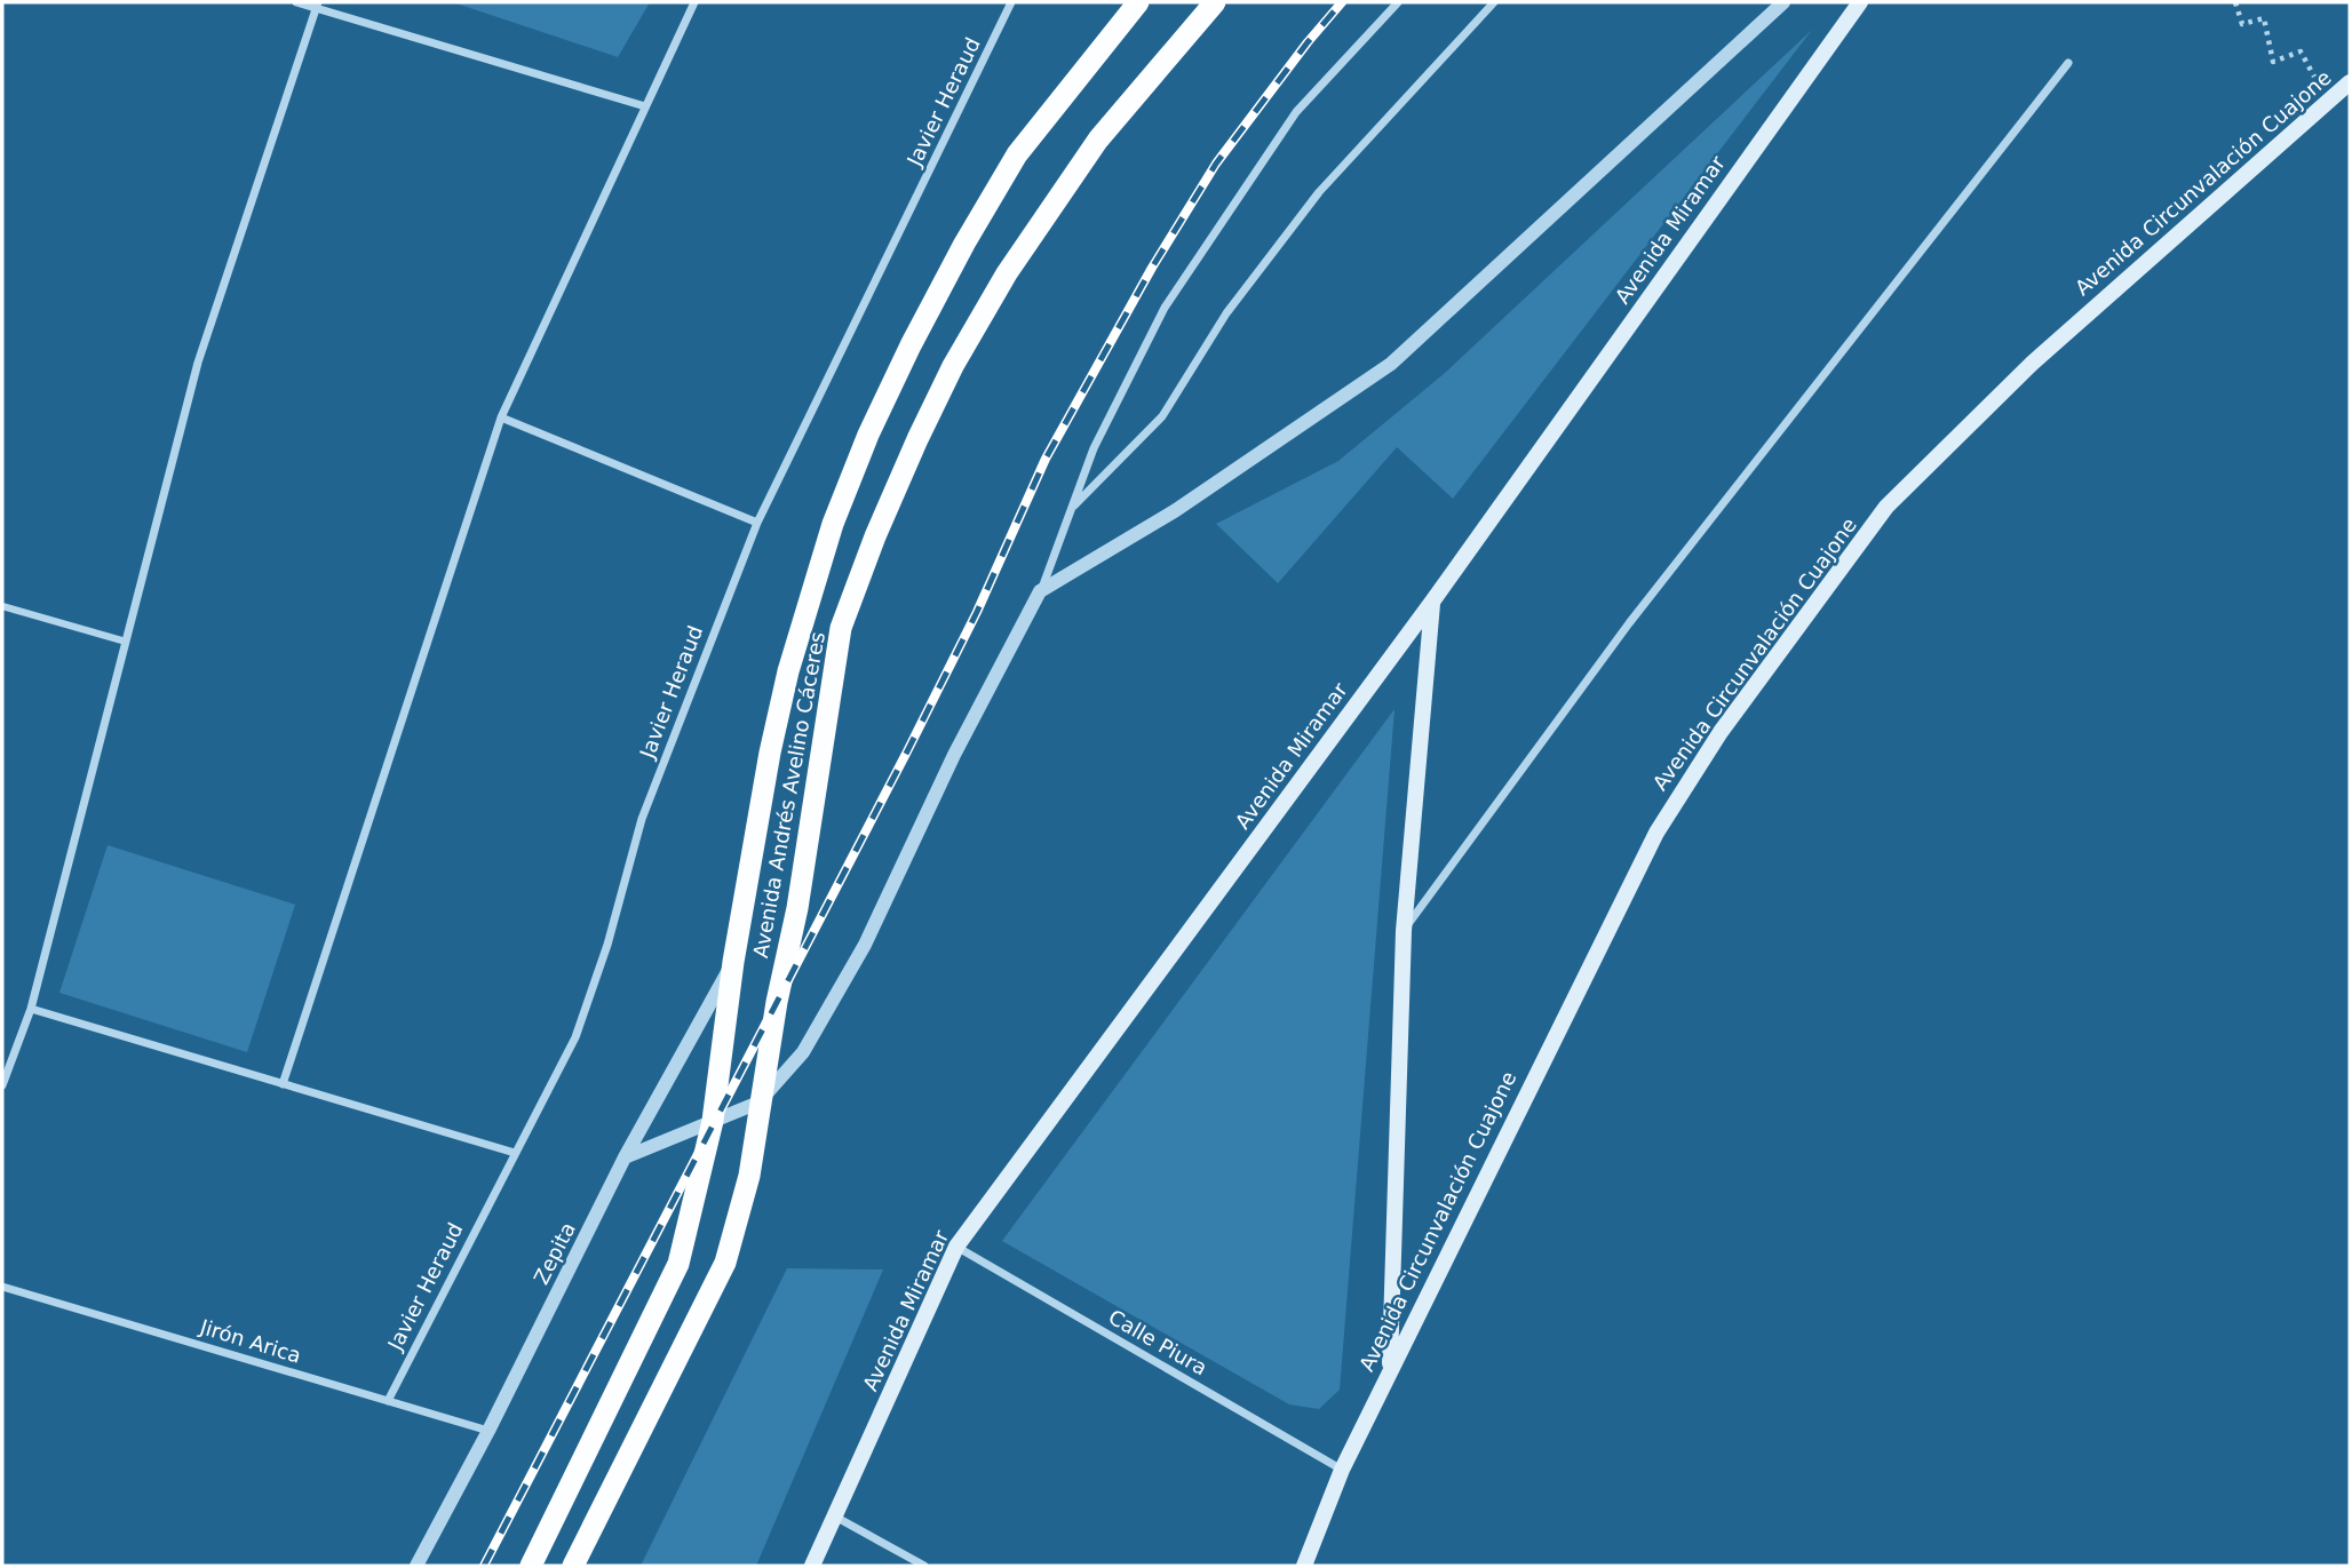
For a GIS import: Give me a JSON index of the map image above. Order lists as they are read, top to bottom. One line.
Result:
{"streets":{"highway":["Avenida Andrés Avelino Cáceres"],"main road":["Avenida Circunvalación Cuajone","Avenida Miramar"],"street":["Javier Heraud","Zepita","Jirón Arica","Calle Piura"]},"crossings":[["Javier Heraud","Jirón Arica"],["Avenida Circunvalación Cuajone","Calle Piura"],["Avenida Miramar","Calle Piura"],["Avenida Andrés Avelino Cáceres","Zepita"],["Zepita","Jirón Arica"]]}
